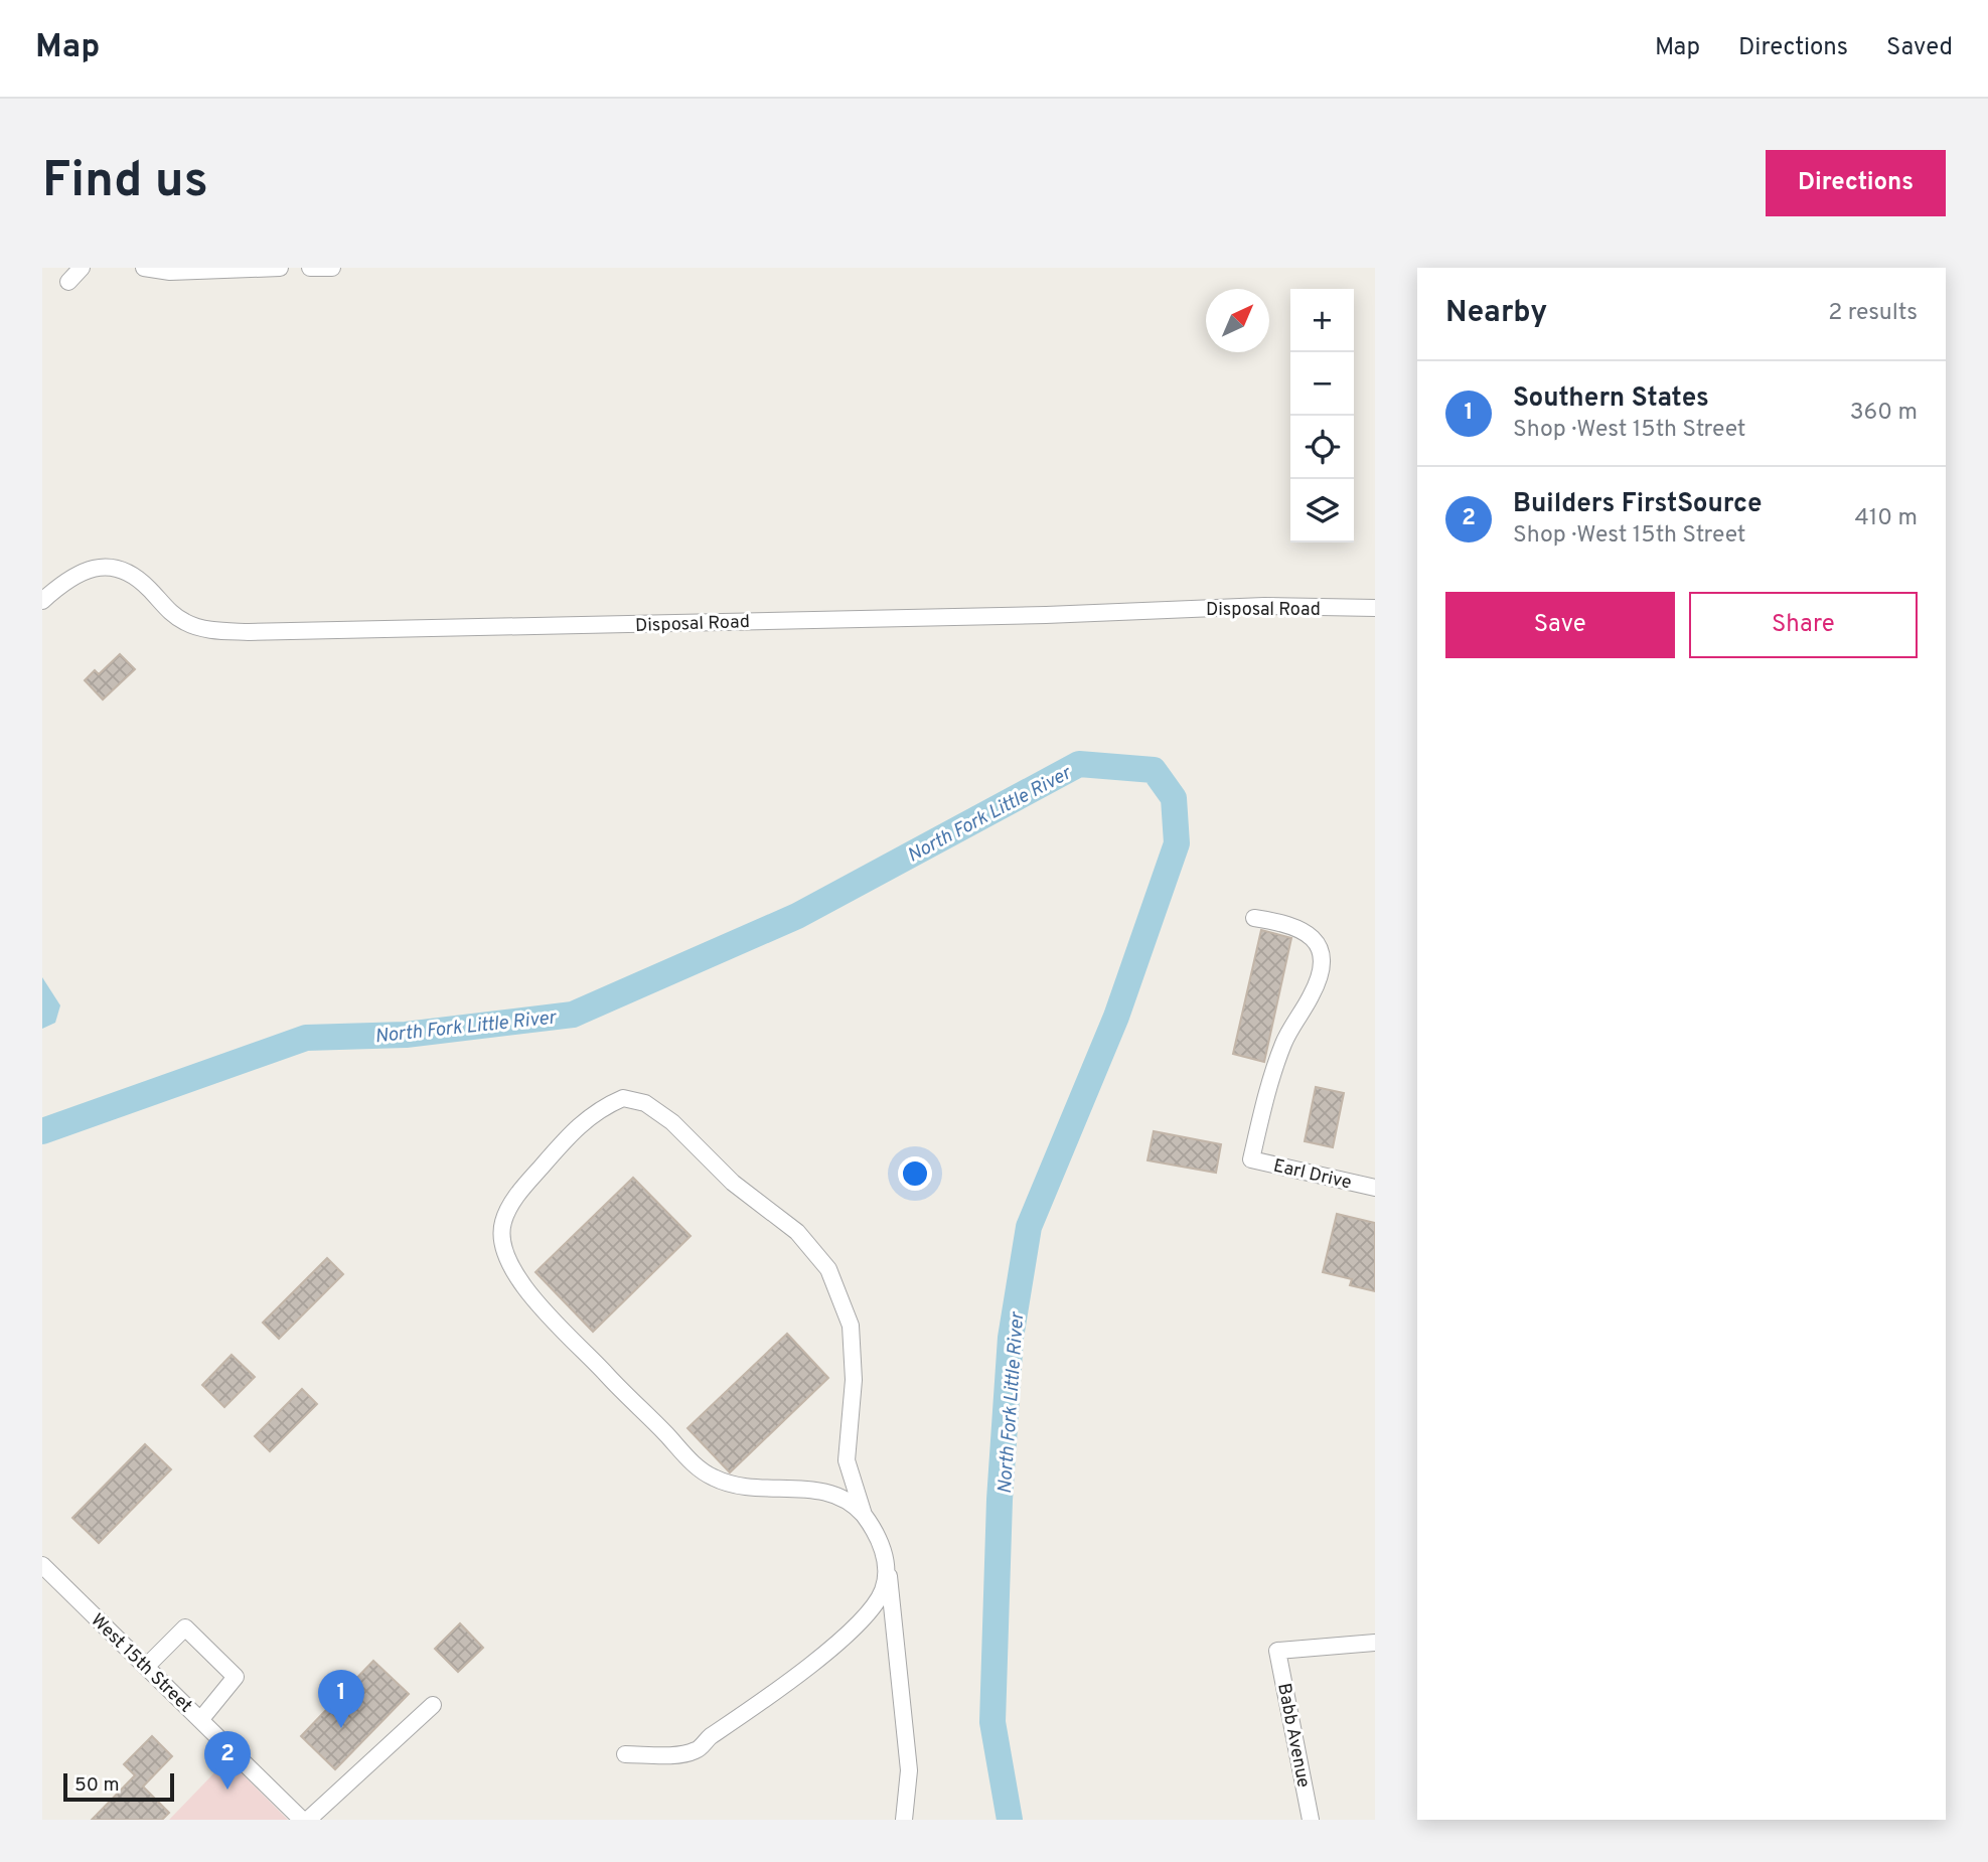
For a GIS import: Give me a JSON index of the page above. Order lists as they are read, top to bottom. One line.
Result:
{"streets":{"street":["Disposal Road","Earl Drive","West 15th Street","Babb Avenue"]},"water":["North Fork Little River"],"scale_bar":"50 m","north":"top right","page":{"header":"Map","nav":["Map","Directions","Saved"],"buttons":["Directions",["Save","Share"]],"title":"Find us","heading":["Nearby","2 results"],"map_buttons":["+","−"],"list":[{"mark":"1","name":"Southern States","note":"Shop · West 15th Street","value":"360 m"},{"mark":"2","name":"Builders FirstSource","note":"Shop · West 15th Street","value":"410 m"}],"pins":["1","2"],"scale":"50 m"}}
